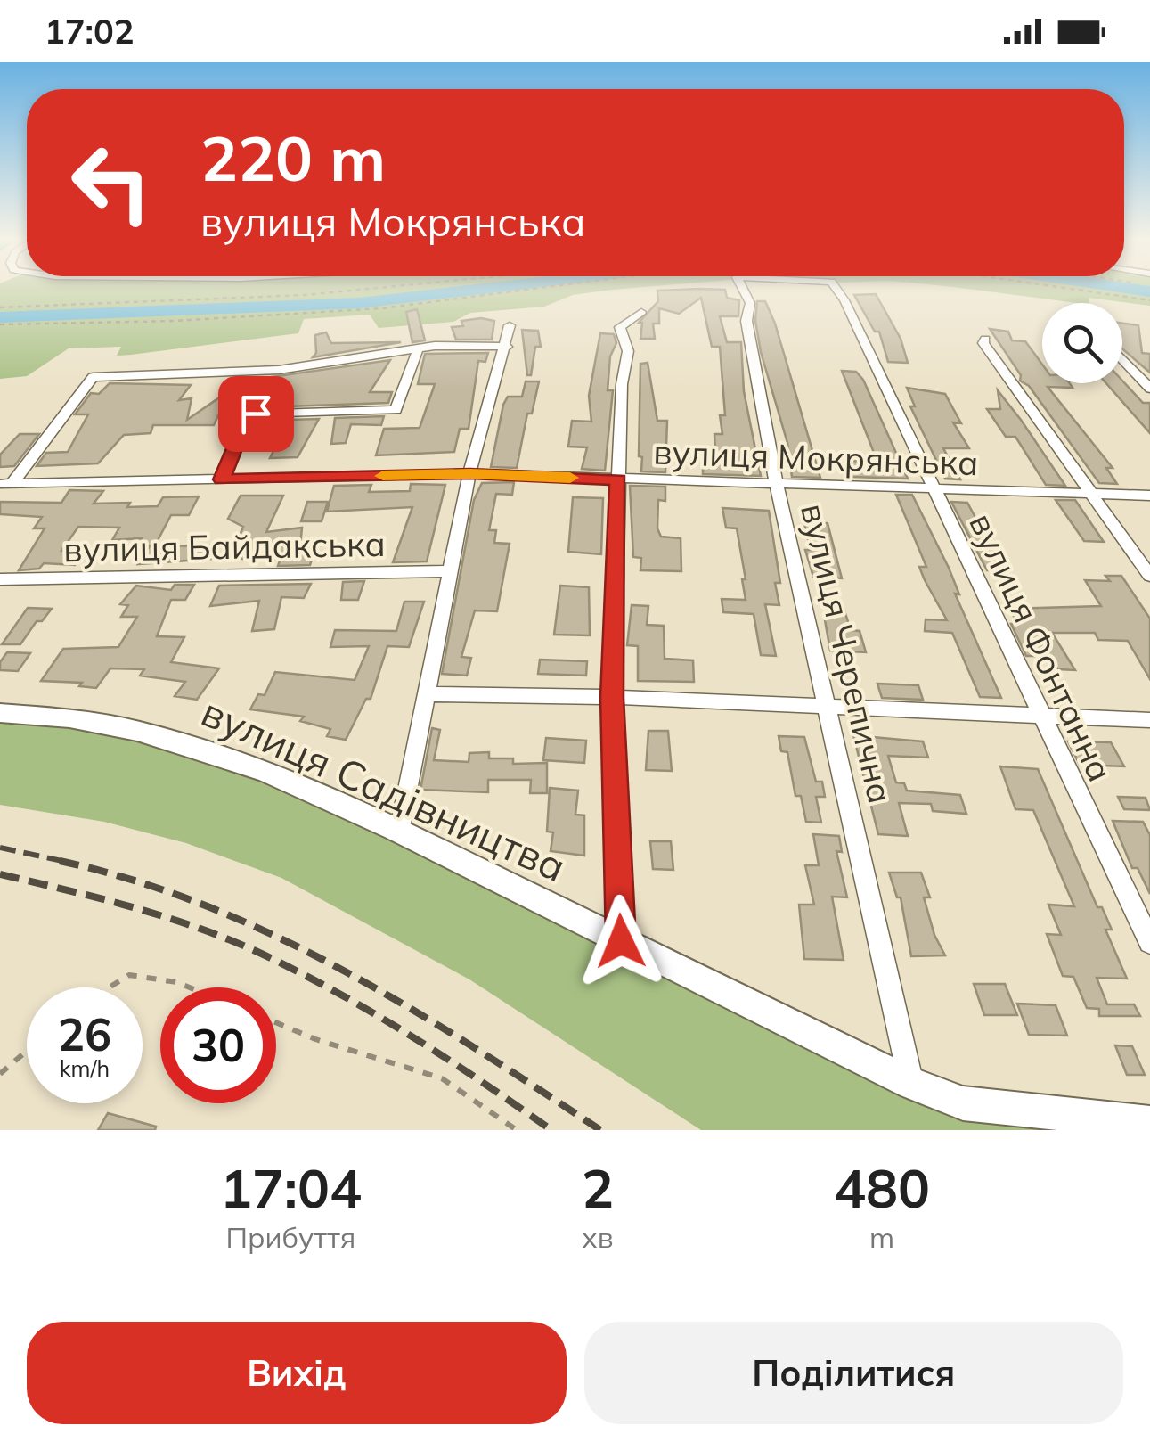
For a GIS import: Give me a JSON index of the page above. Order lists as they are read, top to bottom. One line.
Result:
{"streets":{"street":["вулиця Мокрянська","вулиця Байдакська","вулиця Фонтанна","вулиця Черепична","вулиця Садівництва"]},"crossings":[["вулиця Мокрянська","вулиця Фонтанна"],["вулиця Мокрянська","вулиця Черепична"],["вулиця Черепична","вулиця Садівництва"]],"page":{"status":"17:02","turn":["220 m","вулиця Мокрянська"],"speed":"26 km/h","limit":"30","eta":["17:04","Прибуття","2","хв","480","m"],"buttons":["Вихід","Поділитися"]}}
